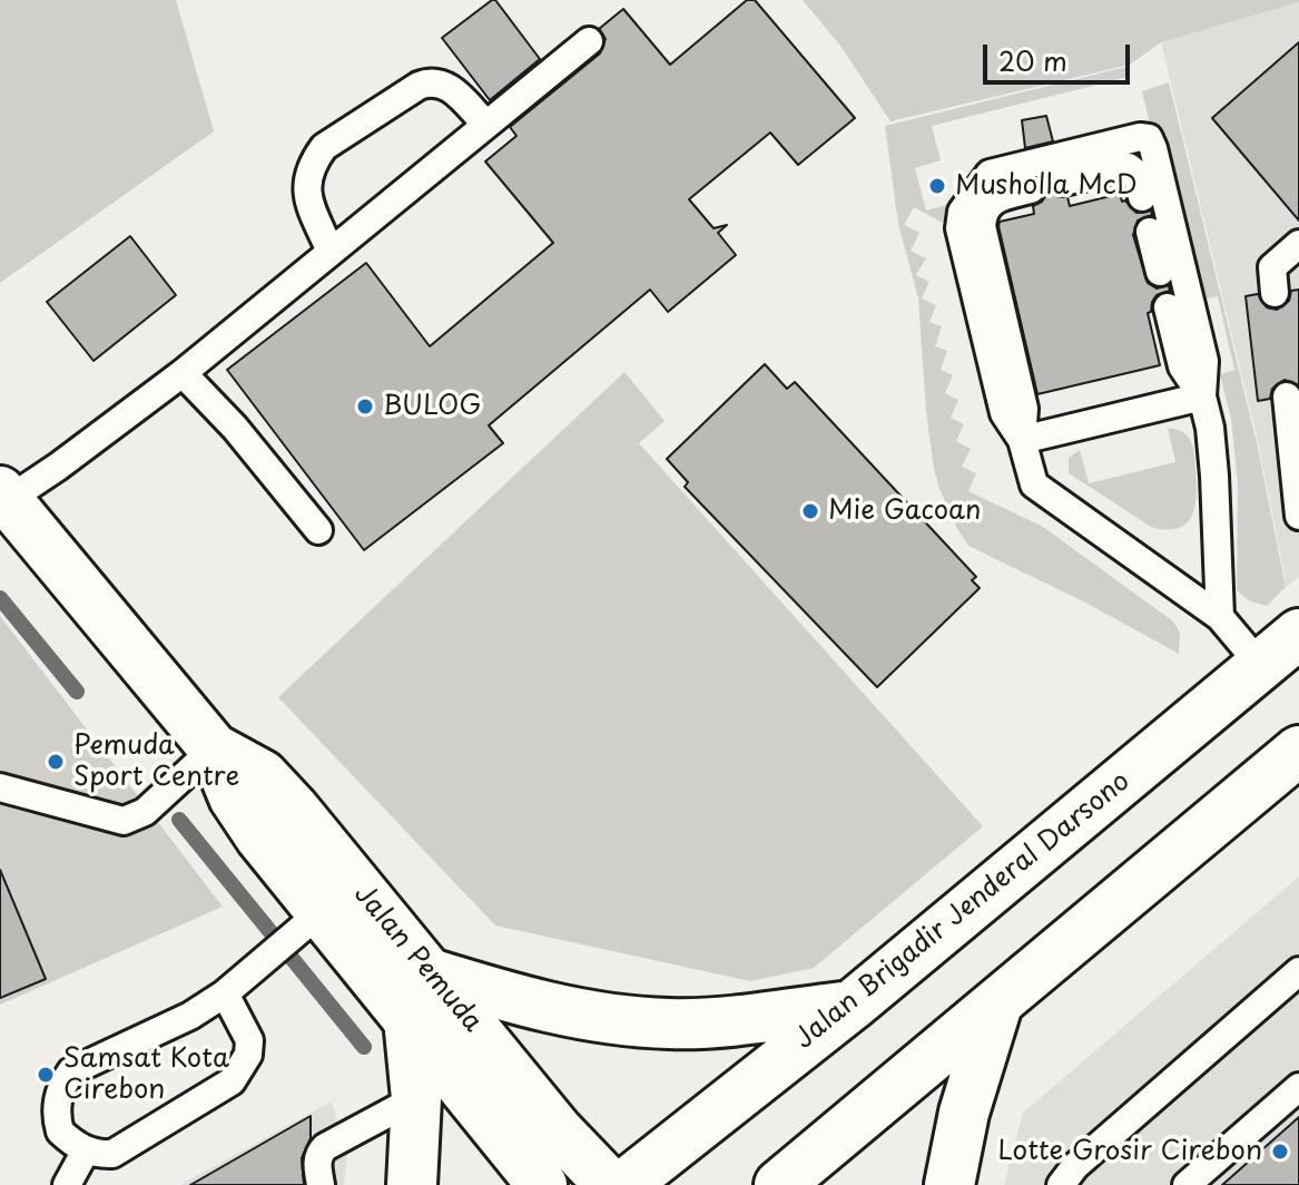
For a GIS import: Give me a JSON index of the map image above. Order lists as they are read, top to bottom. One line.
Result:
{"streets":{"main road":["Jalan Brigadir Jenderal Darsono","Jalan Pemuda"]},"places":["Musholla McD","BULOG","Mie Gacoan","Pemuda Sport Centre","Samsat Kota Cirebon","Lotte Grosir Cirebon"],"scale_bar":"20 m"}
